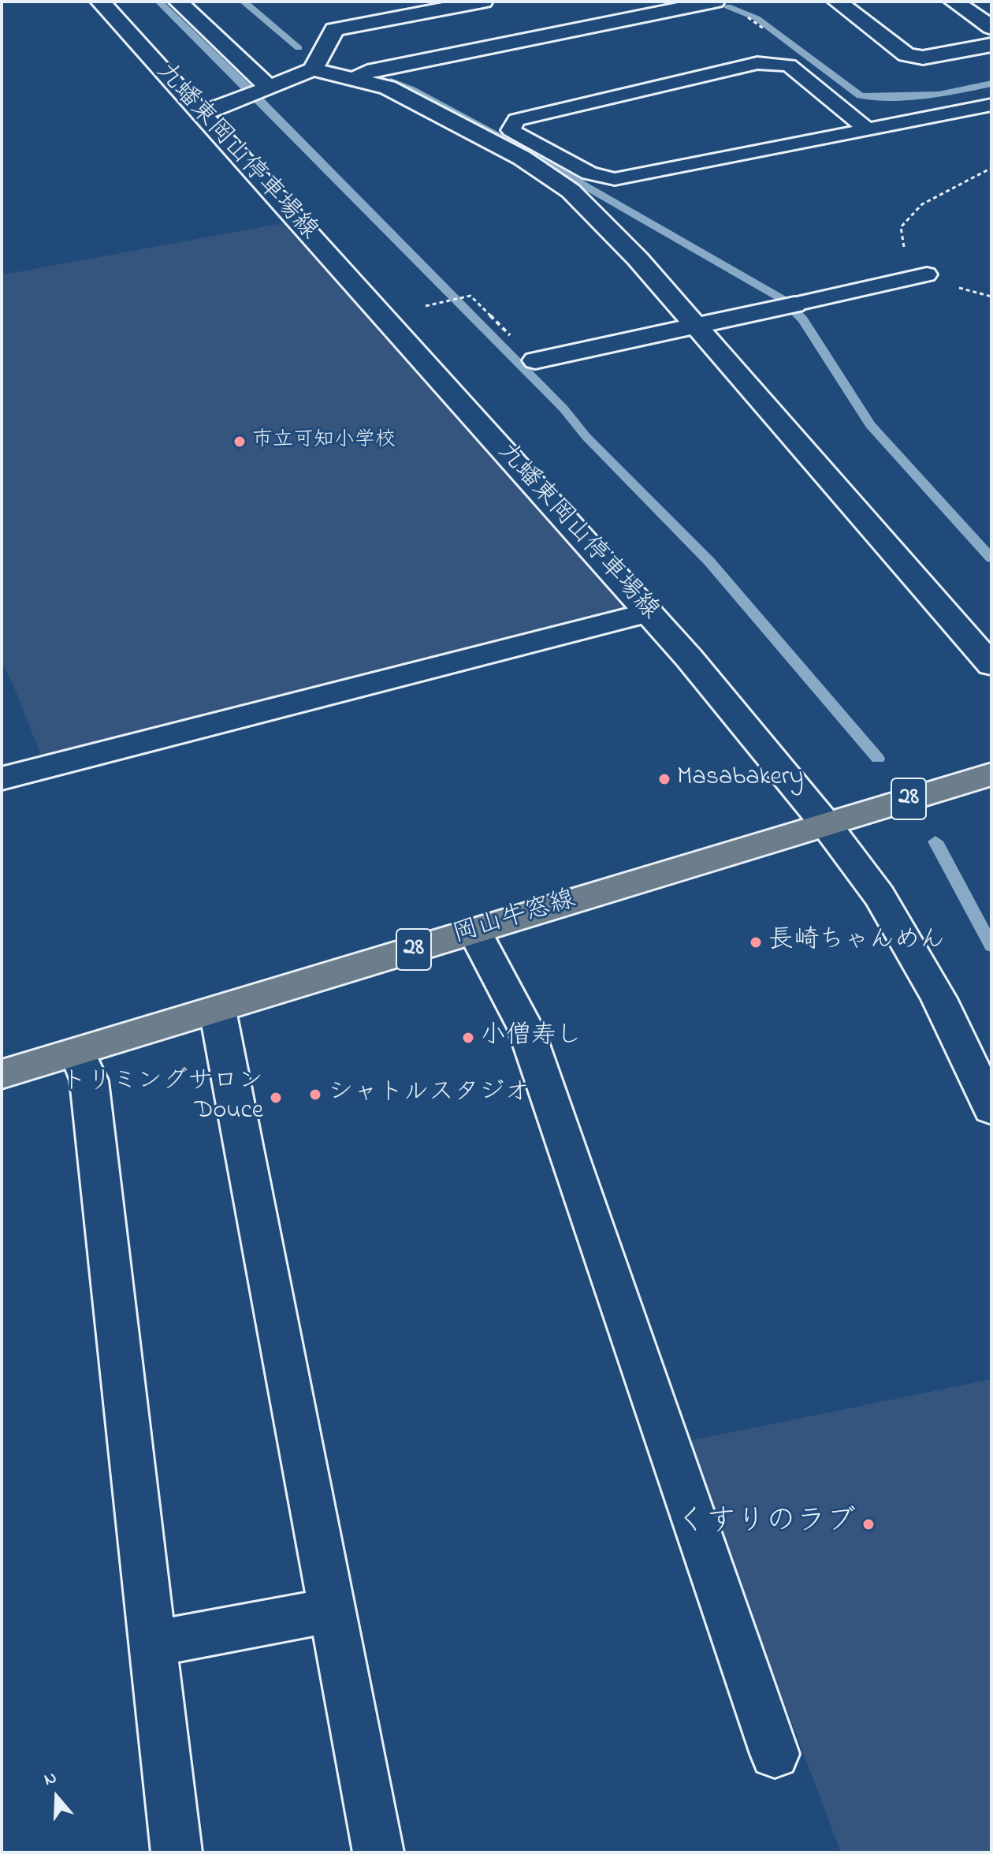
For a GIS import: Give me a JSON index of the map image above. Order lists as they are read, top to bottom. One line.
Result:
{"streets":{"main road":["28","岡山牛窓線"],"street":["九蟠東岡山停車場線"]},"crossings":[["九蟠東岡山停車場線","岡山牛窓線"]],"places":["市立可知小学校","Masabakery","長崎ちゃんめん","小僧寿し","シャトルスタジオ","トリミングサロン Douce","くすりのラブ"],"north":"top"}
